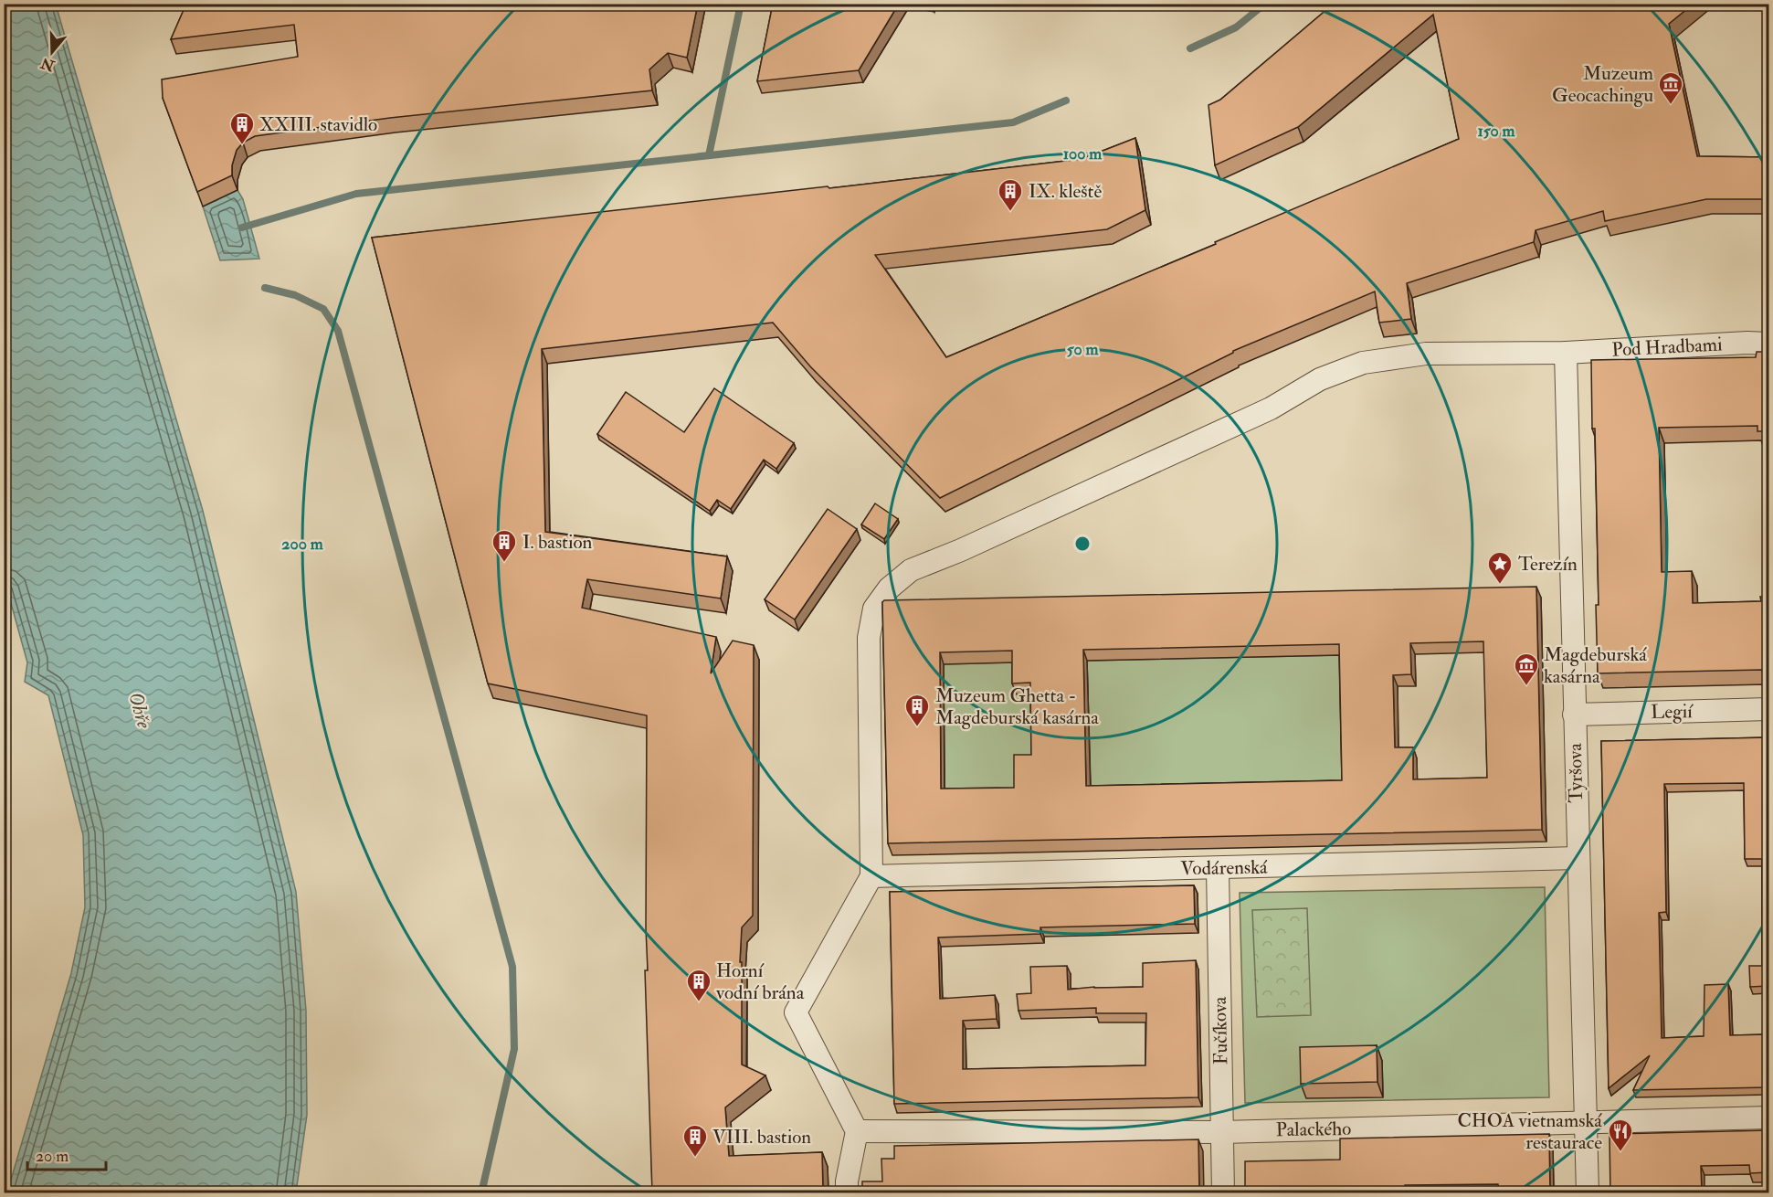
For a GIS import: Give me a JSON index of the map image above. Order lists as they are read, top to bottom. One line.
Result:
{"streets":{"street":["Pod Hradbami","Legií","Tyršova","Vodárenská","Fučíkova","Palackého"]},"crossings":[["Pod Hradbami","Tyršova"],["Pod Hradbami","Vodárenská"],["Legií","Tyršova"],["Tyršova","Vodárenská"],["Tyršova","Palackého"],["Vodárenská","Fučíkova"],["Fučíkova","Palackého"]],"water":["Ohře"],"places":{"museum":["Muzeum Geocachingu","Magdeburská kasárna"],"building":["XXIII. stavidlo","IX. kleště","I. bastion","Muzeum Ghetta - Magdeburská kasárna","Horní vodní brána","VIII. bastion"],"place":["Terezín"],"restaurant":["CHOA vietnamská restaurace"]},"scale_bar":"20 m","north":"bottom","rings":["150 m","100 m","50 m","200 m"]}
